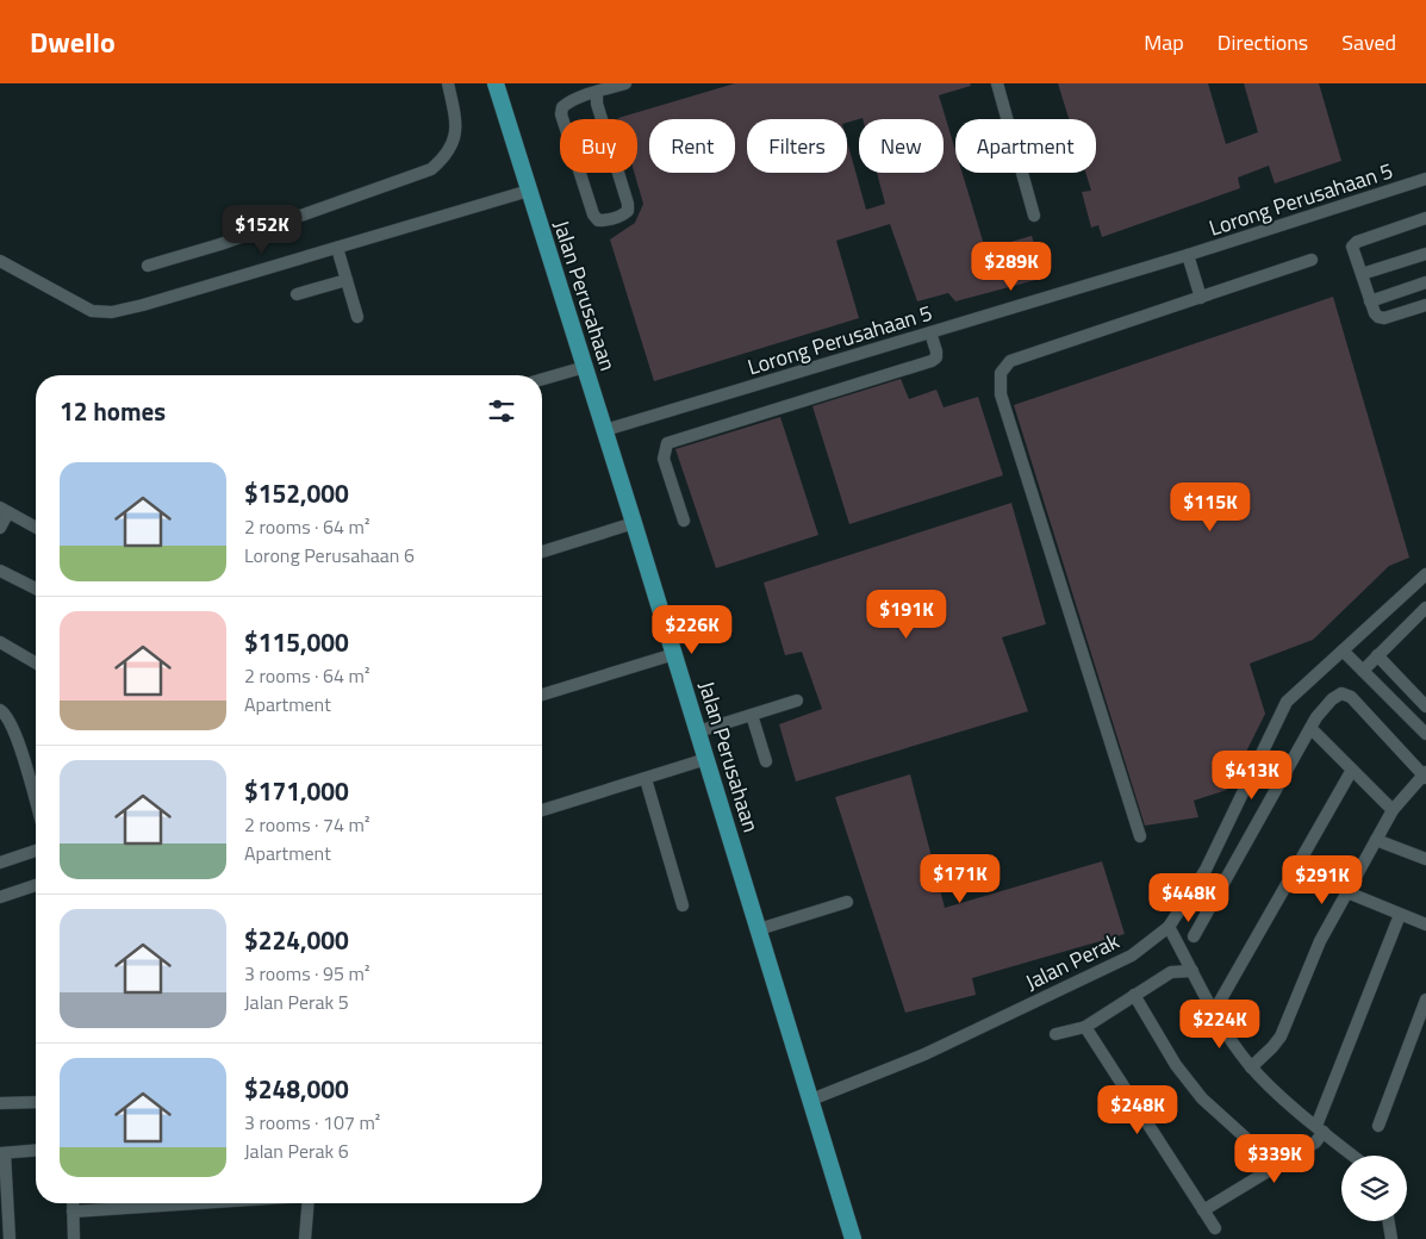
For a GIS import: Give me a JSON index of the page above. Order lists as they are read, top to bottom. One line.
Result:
{"streets":{"main road":["Jalan Perusahaan"],"street":["Lorong Perusahaan 5","Jalan Perak"]},"crossings":[["Lorong Perusahaan 5","Jalan Perusahaan"],["Jalan Perusahaan","Jalan Perak"]],"page":{"header":"Dwello","nav":["Map","Directions","Saved"],"chip":["Buy","Rent","Filters","New","Apartment"],"price":["$152K","$289K","$115K","$191K","$226K","$413K","$171K","$291K","$448K","$224K","$248K","$339K"],"heading":"12 homes","list":[{"name":"$152,000","note":"2 rooms · 64 m² · Lorong Perusahaan 6"},{"name":"$115,000","note":"2 rooms · 64 m² · Apartment"},{"name":"$171,000","note":"2 rooms · 74 m² · Apartment"},{"name":"$224,000","note":"3 rooms · 95 m² · Jalan Perak 5"},{"name":"$248,000","note":"3 rooms · 107 m² · Jalan Perak 6"}]}}
